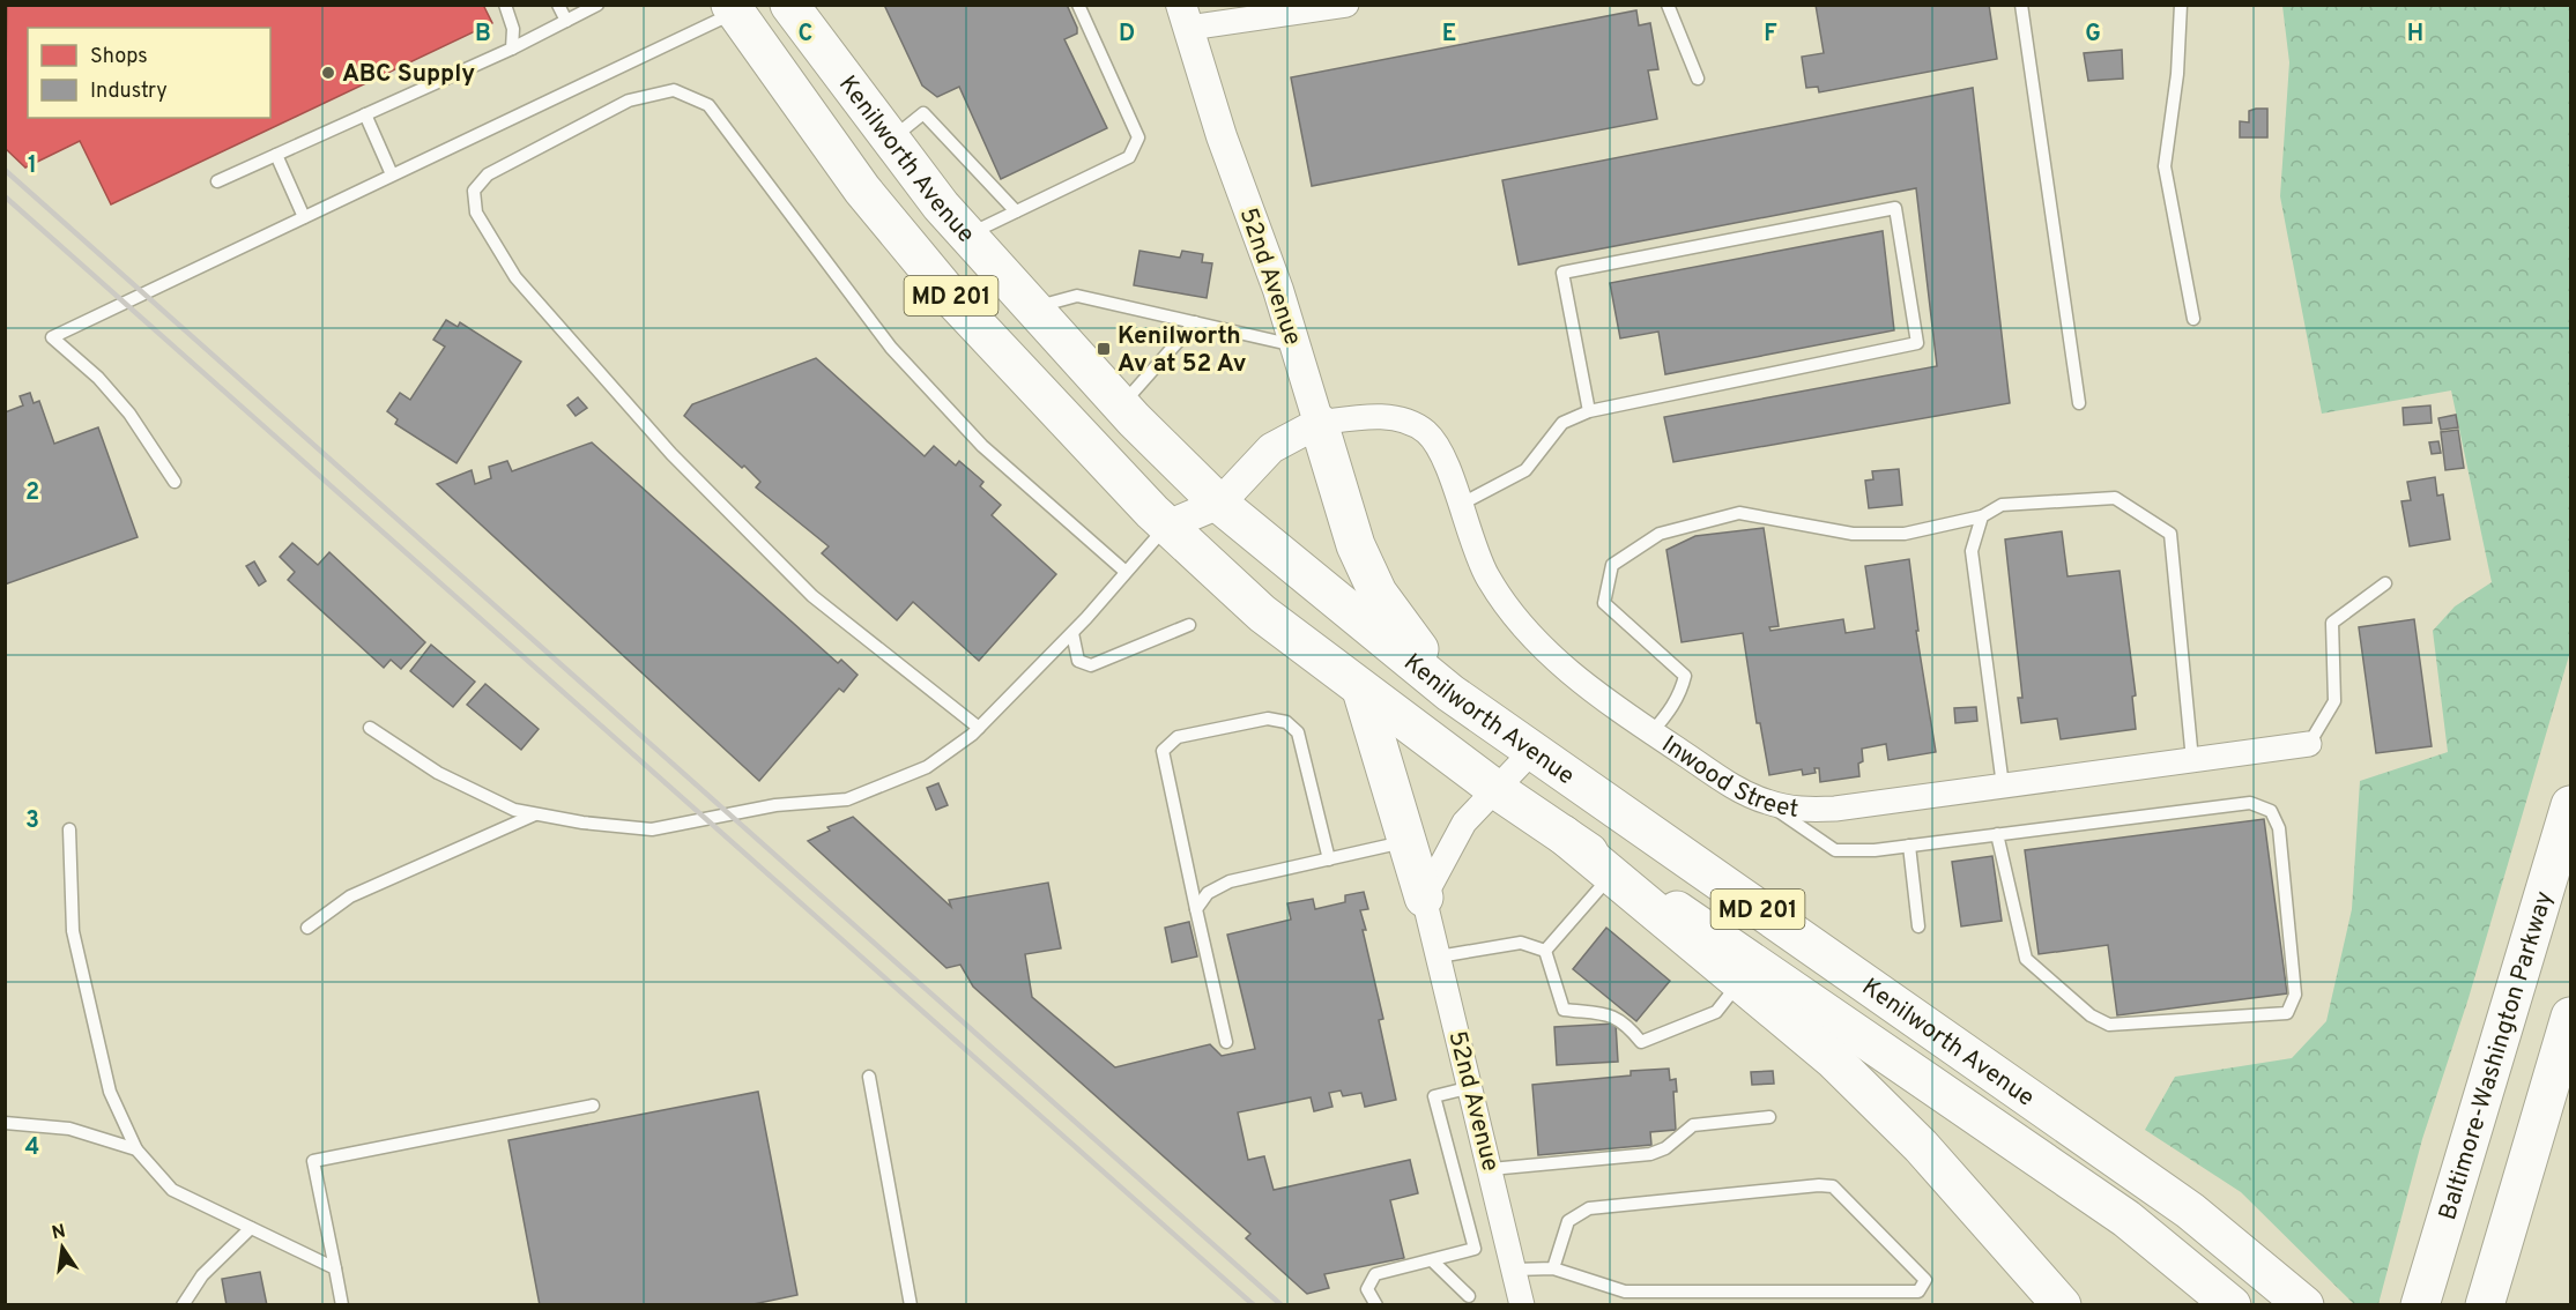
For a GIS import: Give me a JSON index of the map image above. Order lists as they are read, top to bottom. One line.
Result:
{"streets":{"main road":["Kenilworth Avenue","MD 201","Baltimore-Washington Parkway"],"street":["52nd Avenue","Inwood Street"]},"crossings":[["52nd Avenue","Inwood Street"]],"places":{"other":["ABC Supply"],"transit":["Kenilworth Av at 52 Av"]},"legend":["Shops","Industry"],"north":"top","grid":{"columns":["B","C","D","E","F","G","H"],"rows":["1","2","3","4"]}}
